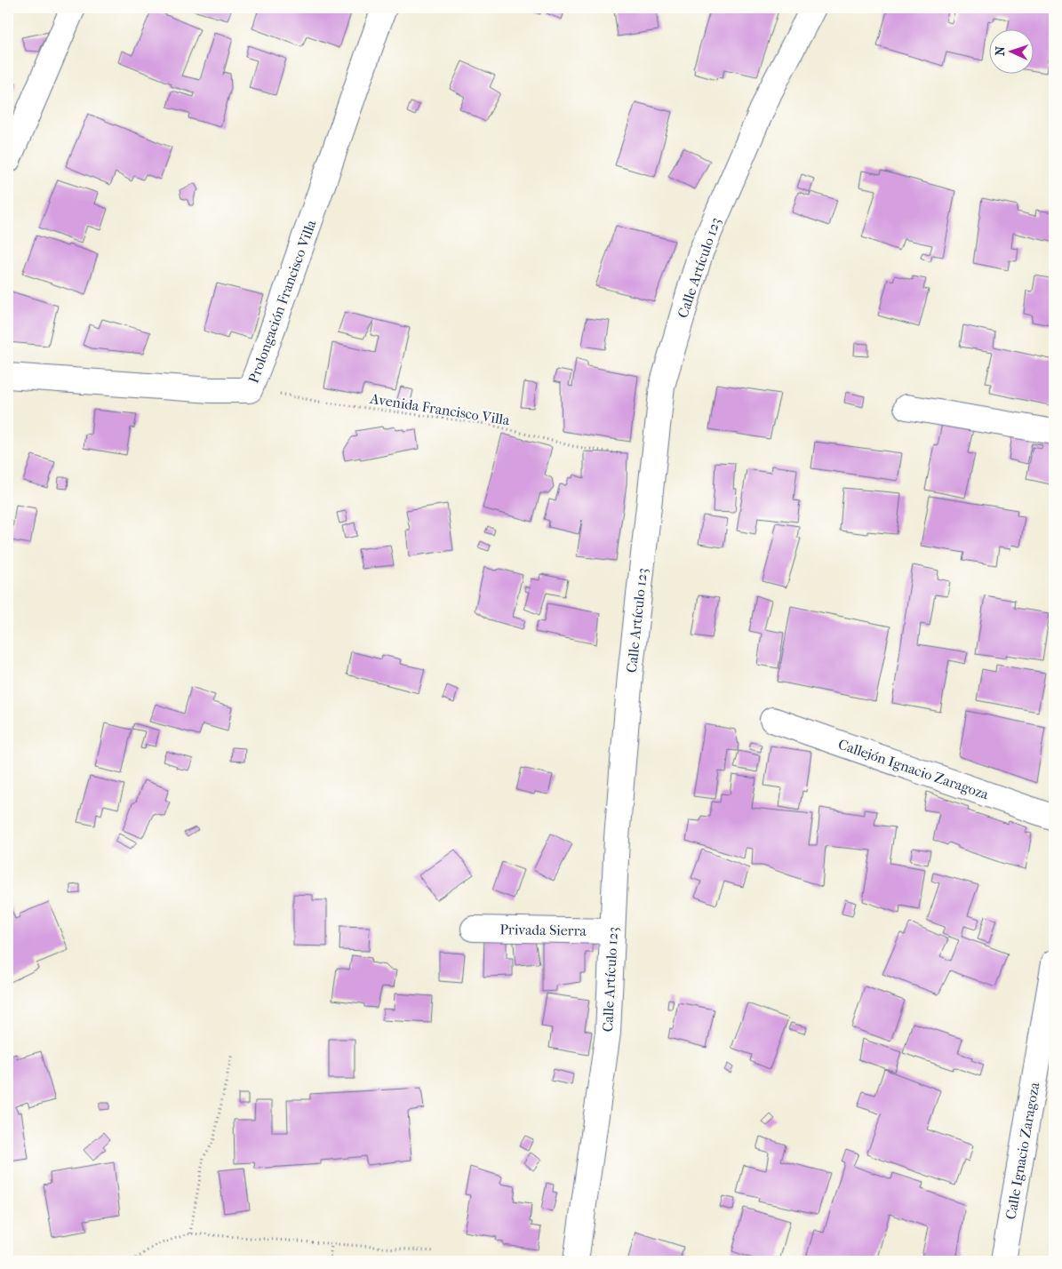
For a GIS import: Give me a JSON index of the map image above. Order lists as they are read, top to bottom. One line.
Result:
{"streets":{"street":["Calle Artículo 123","Prolongación Francisco Villa","Callejón Ignacio Zaragoza","Privada Sierra","Calle Ignacio Zaragoza"],"path":["Avenida Francisco Villa"]},"crossings":[["Calle Artículo 123","Avenida Francisco Villa"],["Calle Artículo 123","Privada Sierra"],["Prolongación Francisco Villa","Avenida Francisco Villa"]],"north":"left"}
